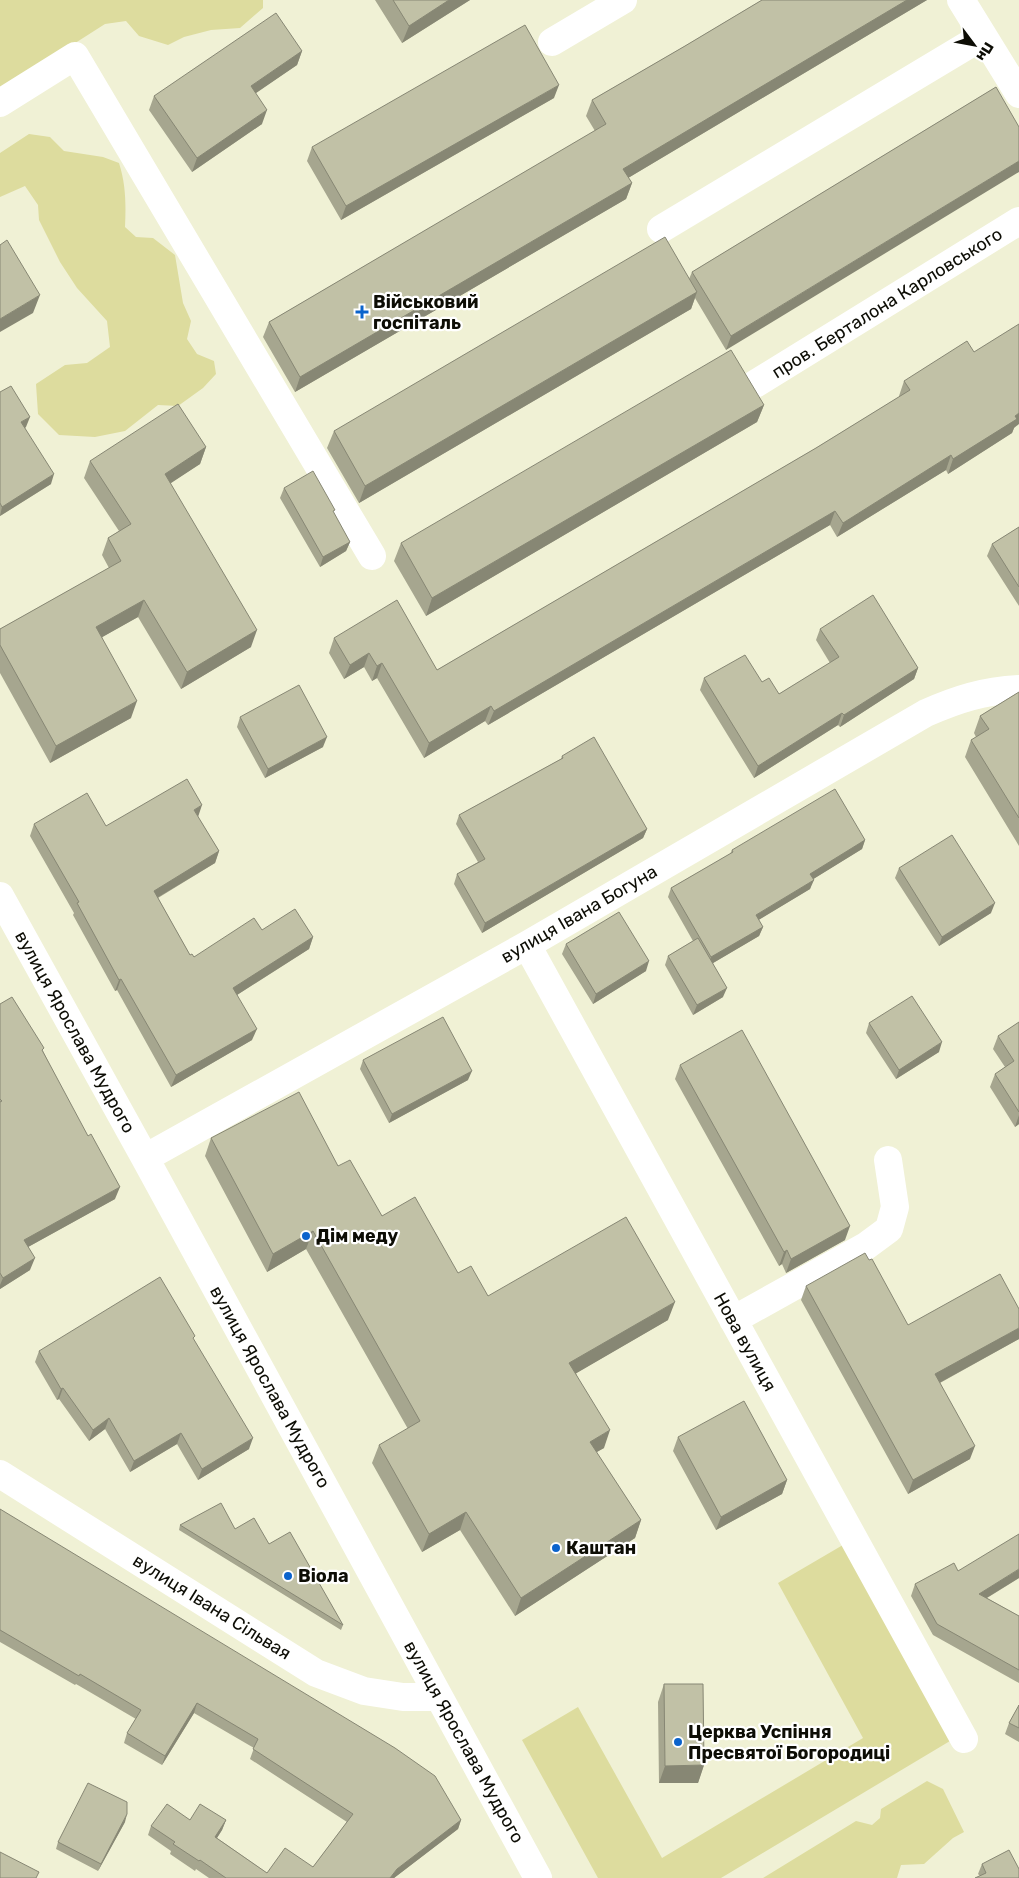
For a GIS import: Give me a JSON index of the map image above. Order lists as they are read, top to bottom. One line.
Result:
{"streets":{"street":["пров. Берталона Карловського","вулиця Івана Богуна","вулиця Ярослава Мудрого","Нова вулиця","вулиця Івана Сільвая"]},"crossings":[["вулиця Івана Богуна","вулиця Ярослава Мудрого"],["вулиця Івана Богуна","Нова вулиця"],["вулиця Ярослава Мудрого","вулиця Івана Сільвая"]],"places":{"health":["Військовий госпіталь"],"other":["Дім меду","Каштан","Віола","Церква Успіння Пресвятої Богородиці"]},"north":"bottom right"}
